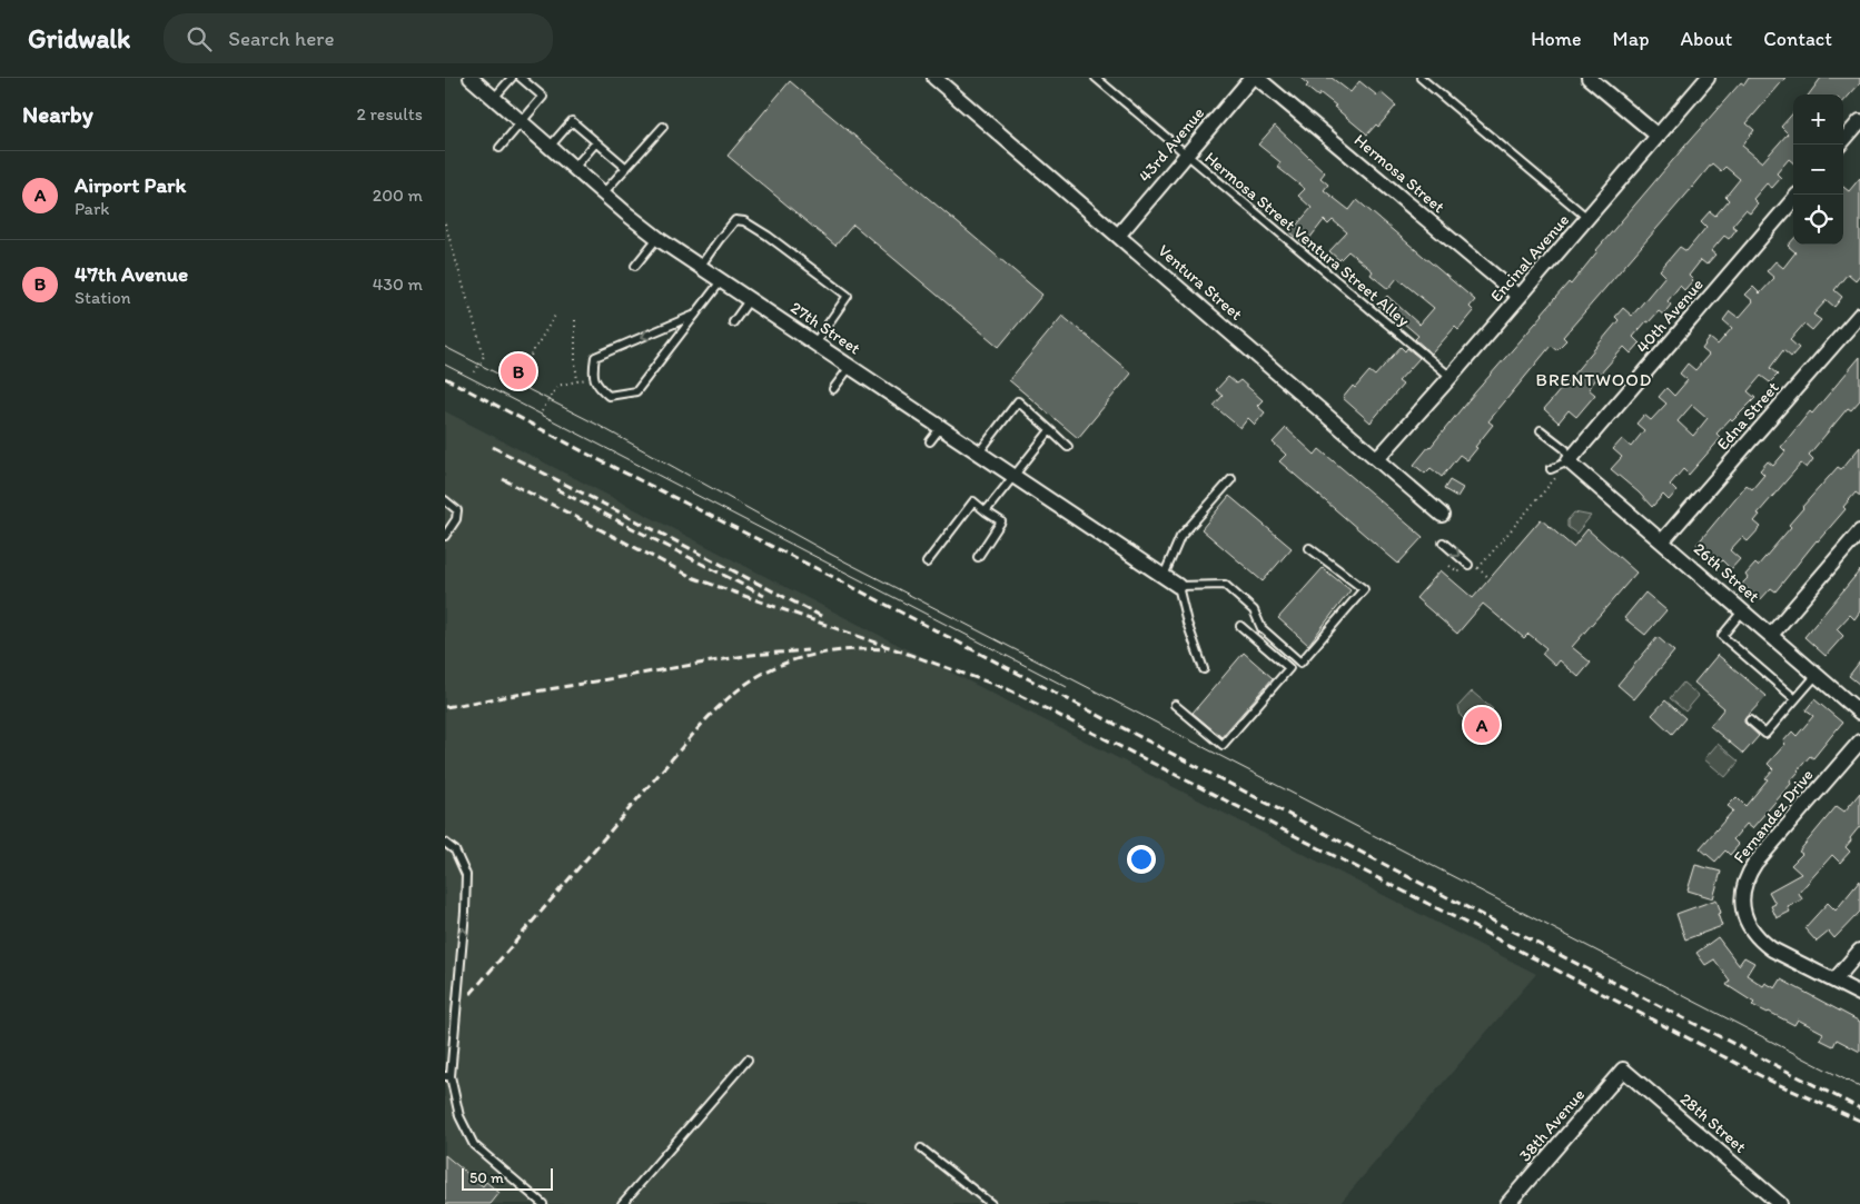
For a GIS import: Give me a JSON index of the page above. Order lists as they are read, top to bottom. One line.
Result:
{"streets":{"street":["43rd Avenue","Hermosa Street","Encinal Avenue","Ventura Street","40th Avenue","27th Street","Edna Street","26th Street","Fernandez Drive","28th Street","38th Avenue"],"lane":["Hermosa Street Ventura Street Alley"]},"crossings":[["43rd Avenue","Hermosa Street Ventura Street Alley"],["43rd Avenue","Ventura Street"],["Hermosa Street","Encinal Avenue"],["Hermosa Street Ventura Street Alley","Encinal Avenue"],["Encinal Avenue","Ventura Street"],["40th Avenue","26th Street"],["Edna Street","26th Street"],["28th Street","38th Avenue"]],"districts":["BRENTWOOD"],"scale_bar":"50 m","page":{"header":"Gridwalk","search":"Search here","nav":["Home","Map","About","Contact"],"heading":["Nearby","2 results"],"map_buttons":["+","−"],"list":[{"mark":"A","name":"Airport Park","note":"Park","value":"200 m"},{"mark":"B","name":"47th Avenue","note":"Station","value":"430 m"}],"pins":["B","A"],"scale":"50 m"}}
